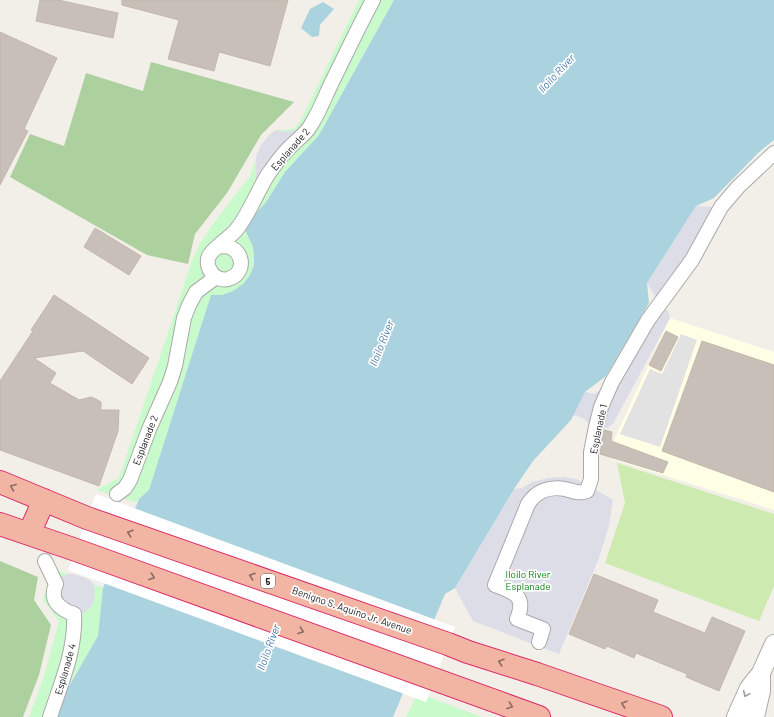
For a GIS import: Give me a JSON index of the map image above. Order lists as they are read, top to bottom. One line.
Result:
{"streets":{"highway":["5","Benigno S. Aquino Jr. Avenue"],"street":["Esplanade 2","Esplanade 1","Esplanade 4"]},"water":["Iloilo River"],"parks":["Iloilo River Esplanade"]}
